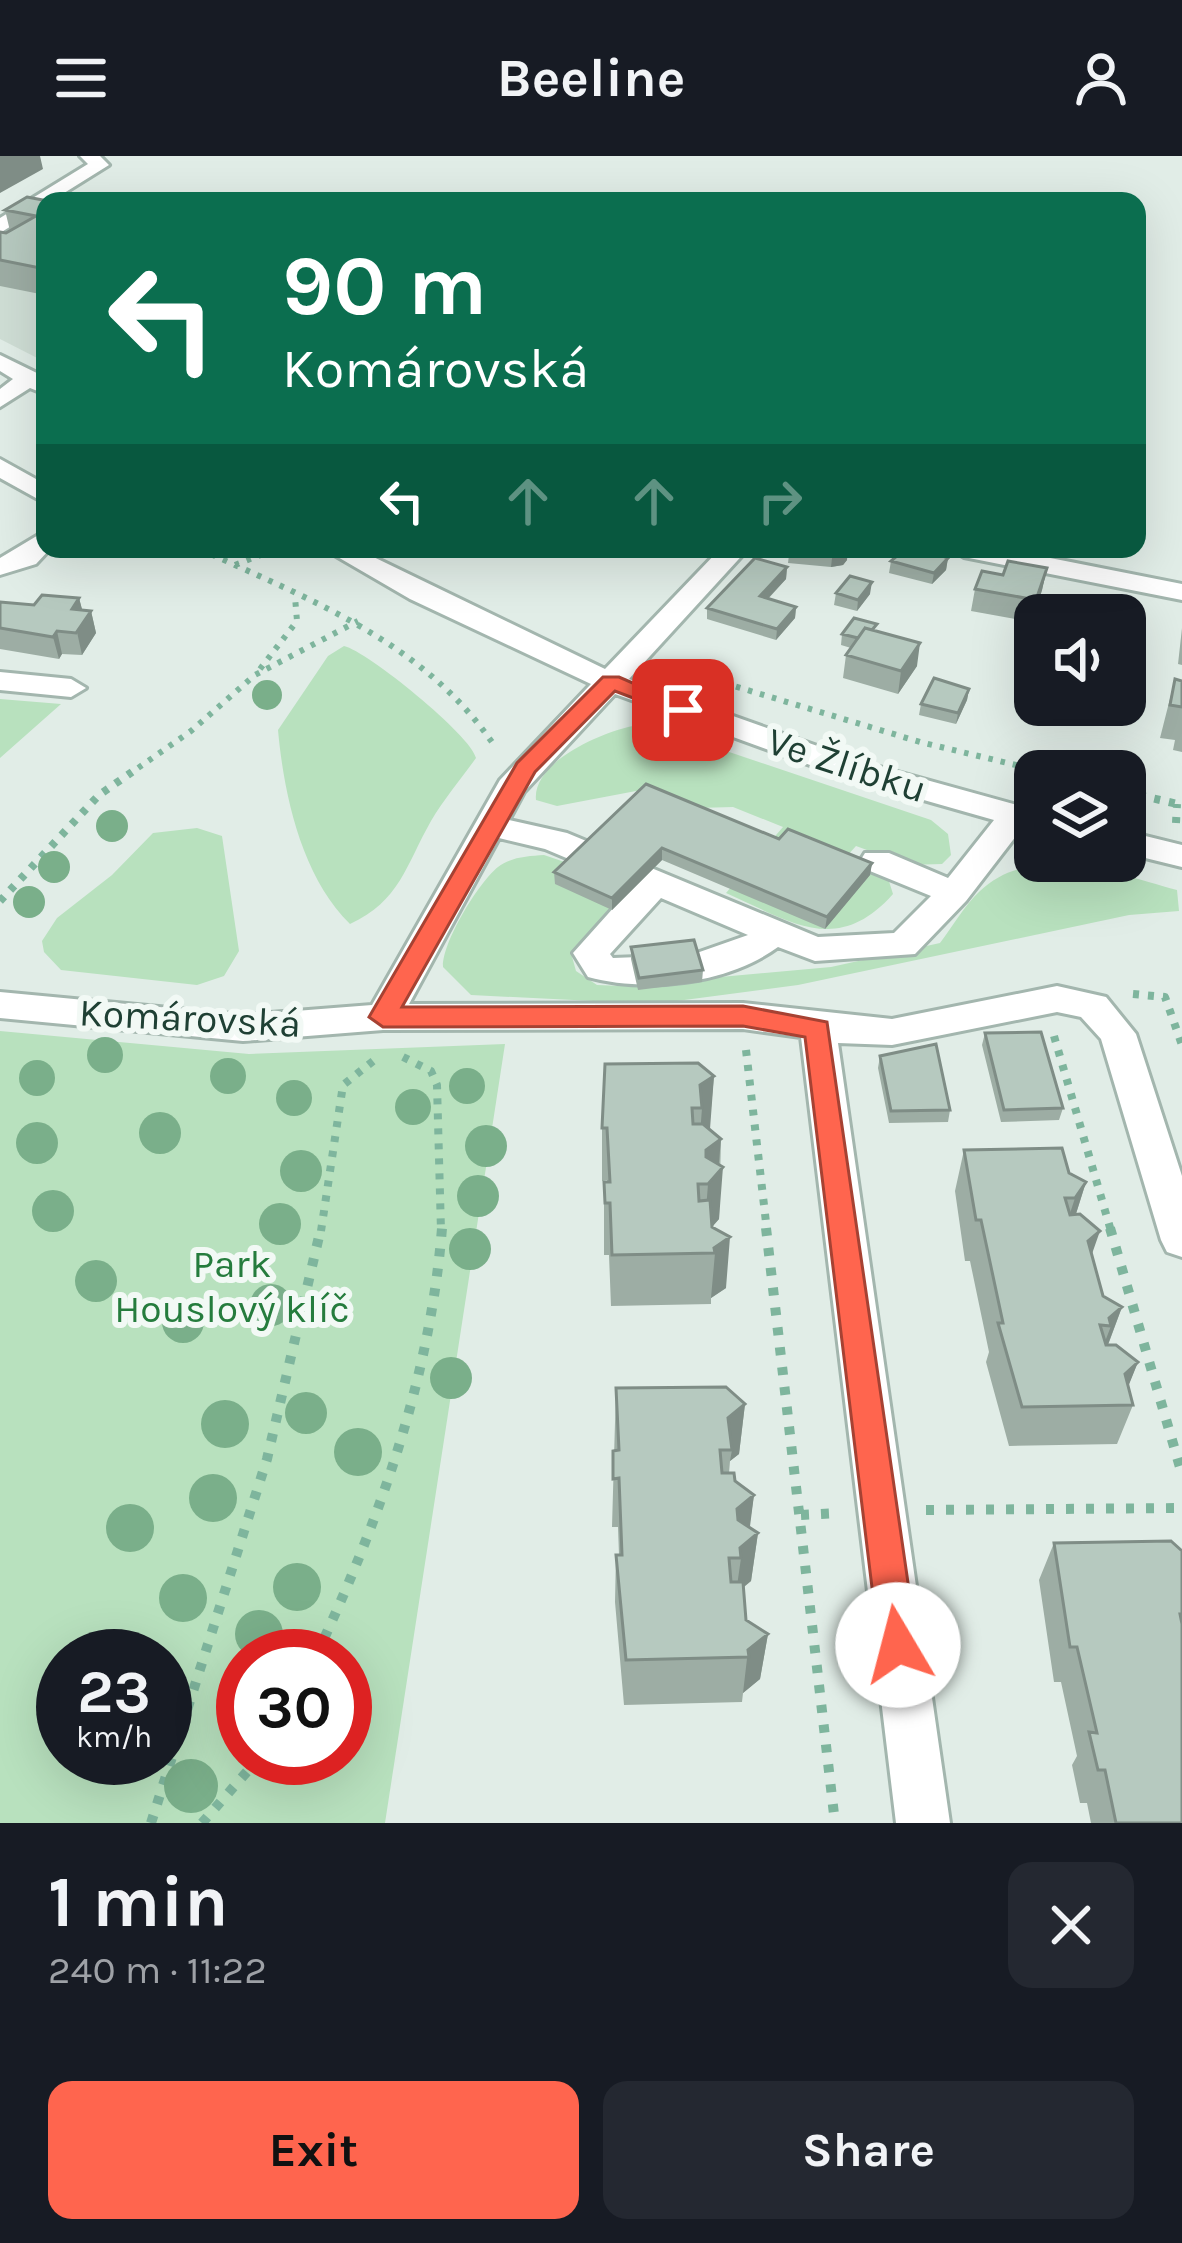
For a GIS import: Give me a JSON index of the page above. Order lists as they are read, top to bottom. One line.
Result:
{"streets":{"street":["Ve Žlíbku","Komárovská"]},"parks":["Park Houslový klíč"],"page":{"header":"Beeline","turn":["90 m","Komárovská"],"speed":"23 km/h","limit":"30","heading":["1 min","240 m · 11:22"],"buttons":["Exit","Share"]}}
